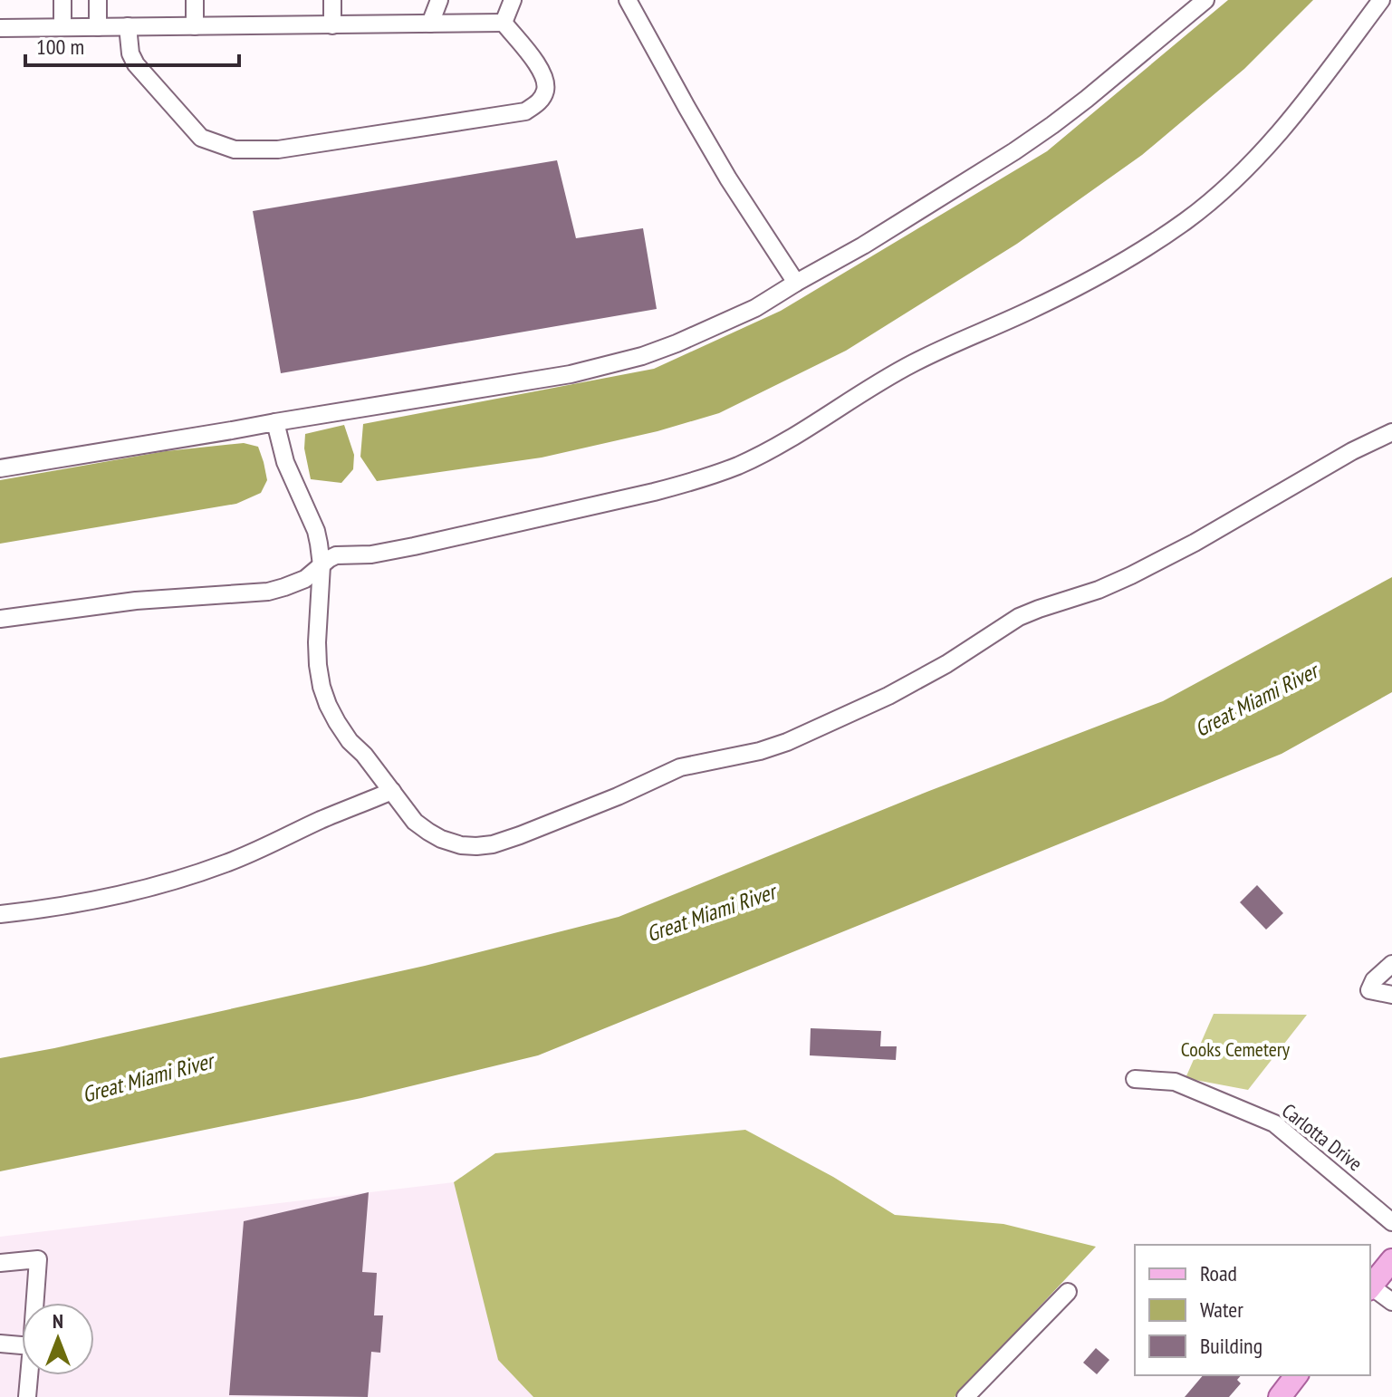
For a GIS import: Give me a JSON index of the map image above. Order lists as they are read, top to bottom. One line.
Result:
{"streets":{"street":["Carlotta Drive"]},"water":["Great Miami River"],"parks":["Cooks Cemetery"],"legend":["Road","Water","Building"],"scale_bar":"100 m","north":"top"}
